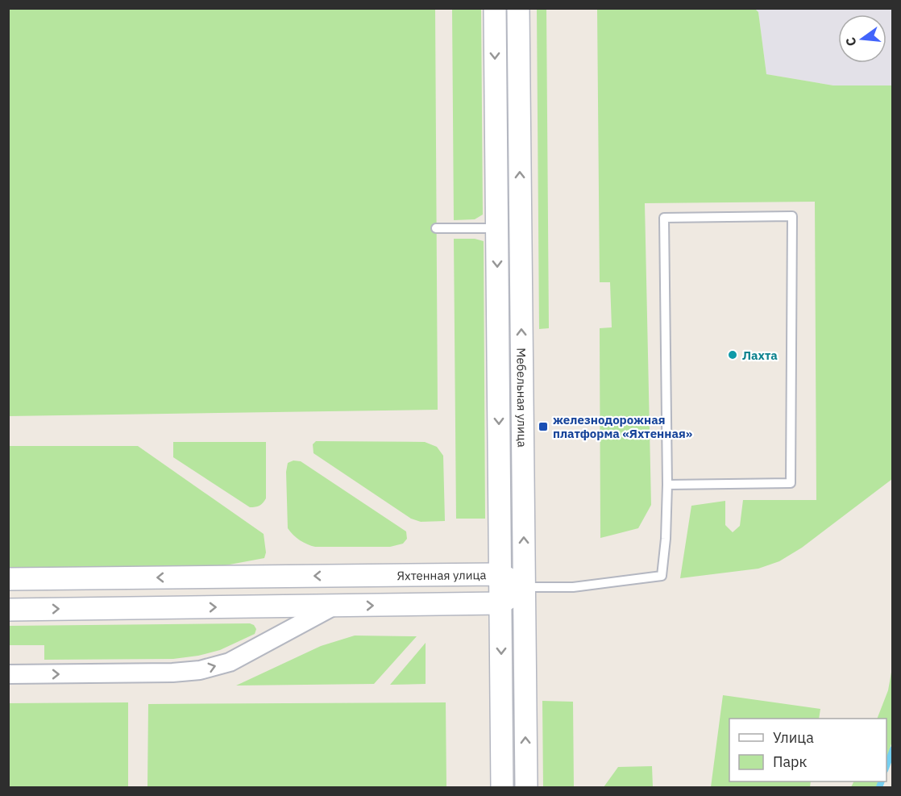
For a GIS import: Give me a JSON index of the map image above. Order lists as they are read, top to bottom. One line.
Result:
{"streets":{"street":["Мебельная улица","Яхтенная улица"]},"crossings":[["Мебельная улица","Яхтенная улица"]],"places":{"other":["Лахта"],"transit":["железнодорожная платформа «Яхтенная»"]},"legend":["Улица","Парк"],"north":"left"}
